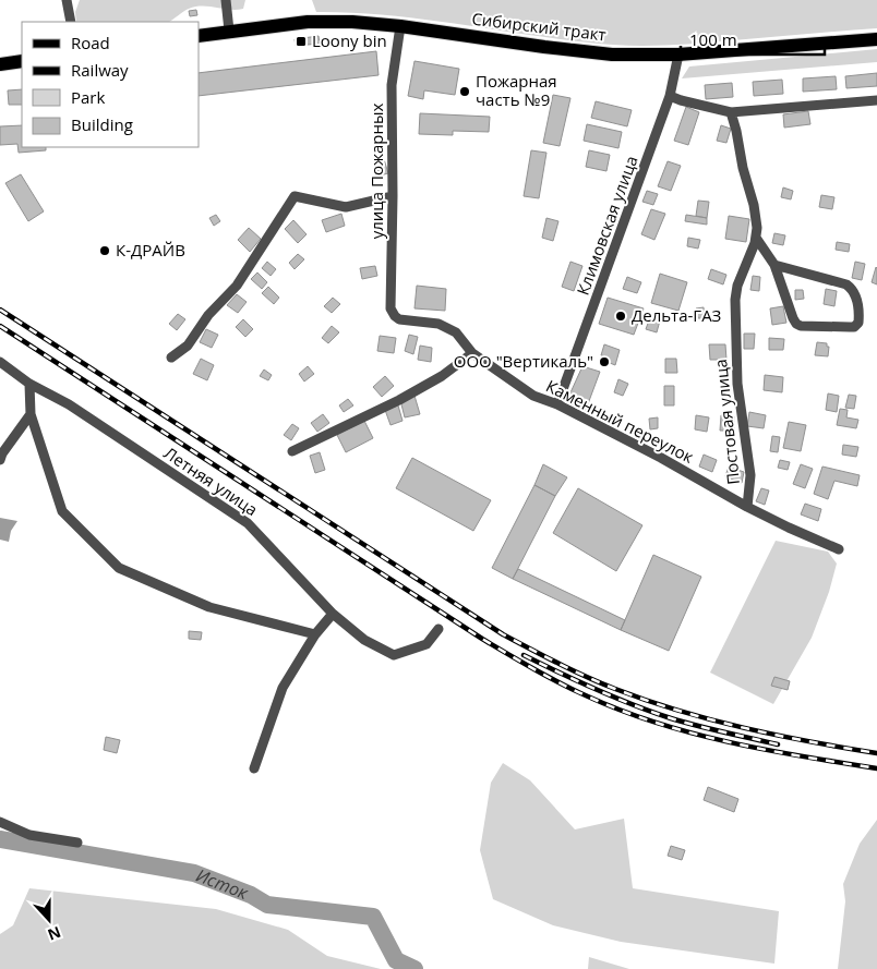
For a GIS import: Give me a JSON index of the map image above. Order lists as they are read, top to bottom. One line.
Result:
{"streets":{"main road":["Сибирский тракт"],"street":["улица Пожарных","Климовская улица","Каменный переулок","Постовая улица","Летняя улица"]},"crossings":[["Сибирский тракт","улица Пожарных"],["Сибирский тракт","Климовская улица"],["улица Пожарных","Каменный переулок"],["Климовская улица","Каменный переулок"],["Каменный переулок","Постовая улица"]],"water":["Исток"],"places":{"transit":["Loony bin"],"other":["Пожарная часть №9","К-ДРАЙВ","Дельта-ГАЗ","ООО \"Вертикаль\""]},"legend":["Road","Railway","Park","Building"],"scale_bar":"100 m","north":"bottom"}
